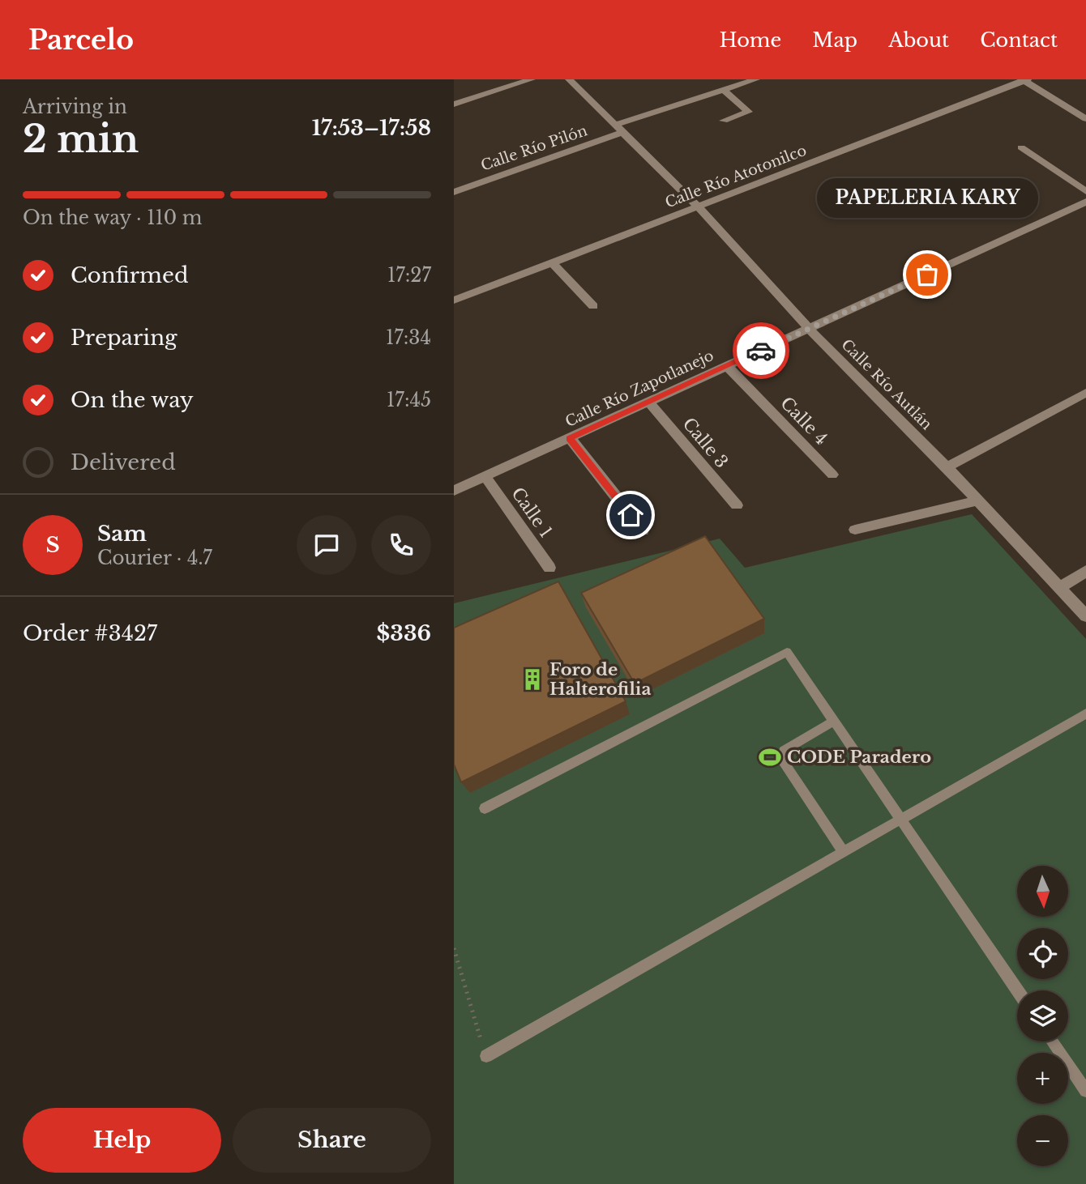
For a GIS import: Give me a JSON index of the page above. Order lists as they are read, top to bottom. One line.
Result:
{"streets":{"street":["Calle Río Pilón","Calle Río Atotonilco","Calle Río Autlán","Calle Río Zapotlanejo","Calle 4","Calle 3","Calle 1"]},"crossings":[["Calle Río Pilón","Calle Río Autlán"],["Calle Río Atotonilco","Calle Río Autlán"],["Calle Río Autlán","Calle Río Zapotlanejo"],["Calle Río Zapotlanejo","Calle 4"],["Calle Río Zapotlanejo","Calle 3"],["Calle Río Zapotlanejo","Calle 1"]],"places":{"other":["PAPELERIA KARY"],"building":["Foro de Halterofilia"],"sports":["CODE Paradero"]},"north":"bottom","page":{"header":"Parcelo","nav":["Home","Map","About","Contact"],"heading":["2 min","Arriving in","17:53–17:58"],"panel":["Sam","Courier · 4.7","Order #3427","$336"],"bar":"On the way · 110 m","bubble":"PAPELERIA KARY","list":[["Confirmed","17:27"],["Preparing","17:34"],["On the way","17:45"],"Delivered"],"round":"S","map_buttons":["+","−"],"buttons":["Help","Share"]}}
